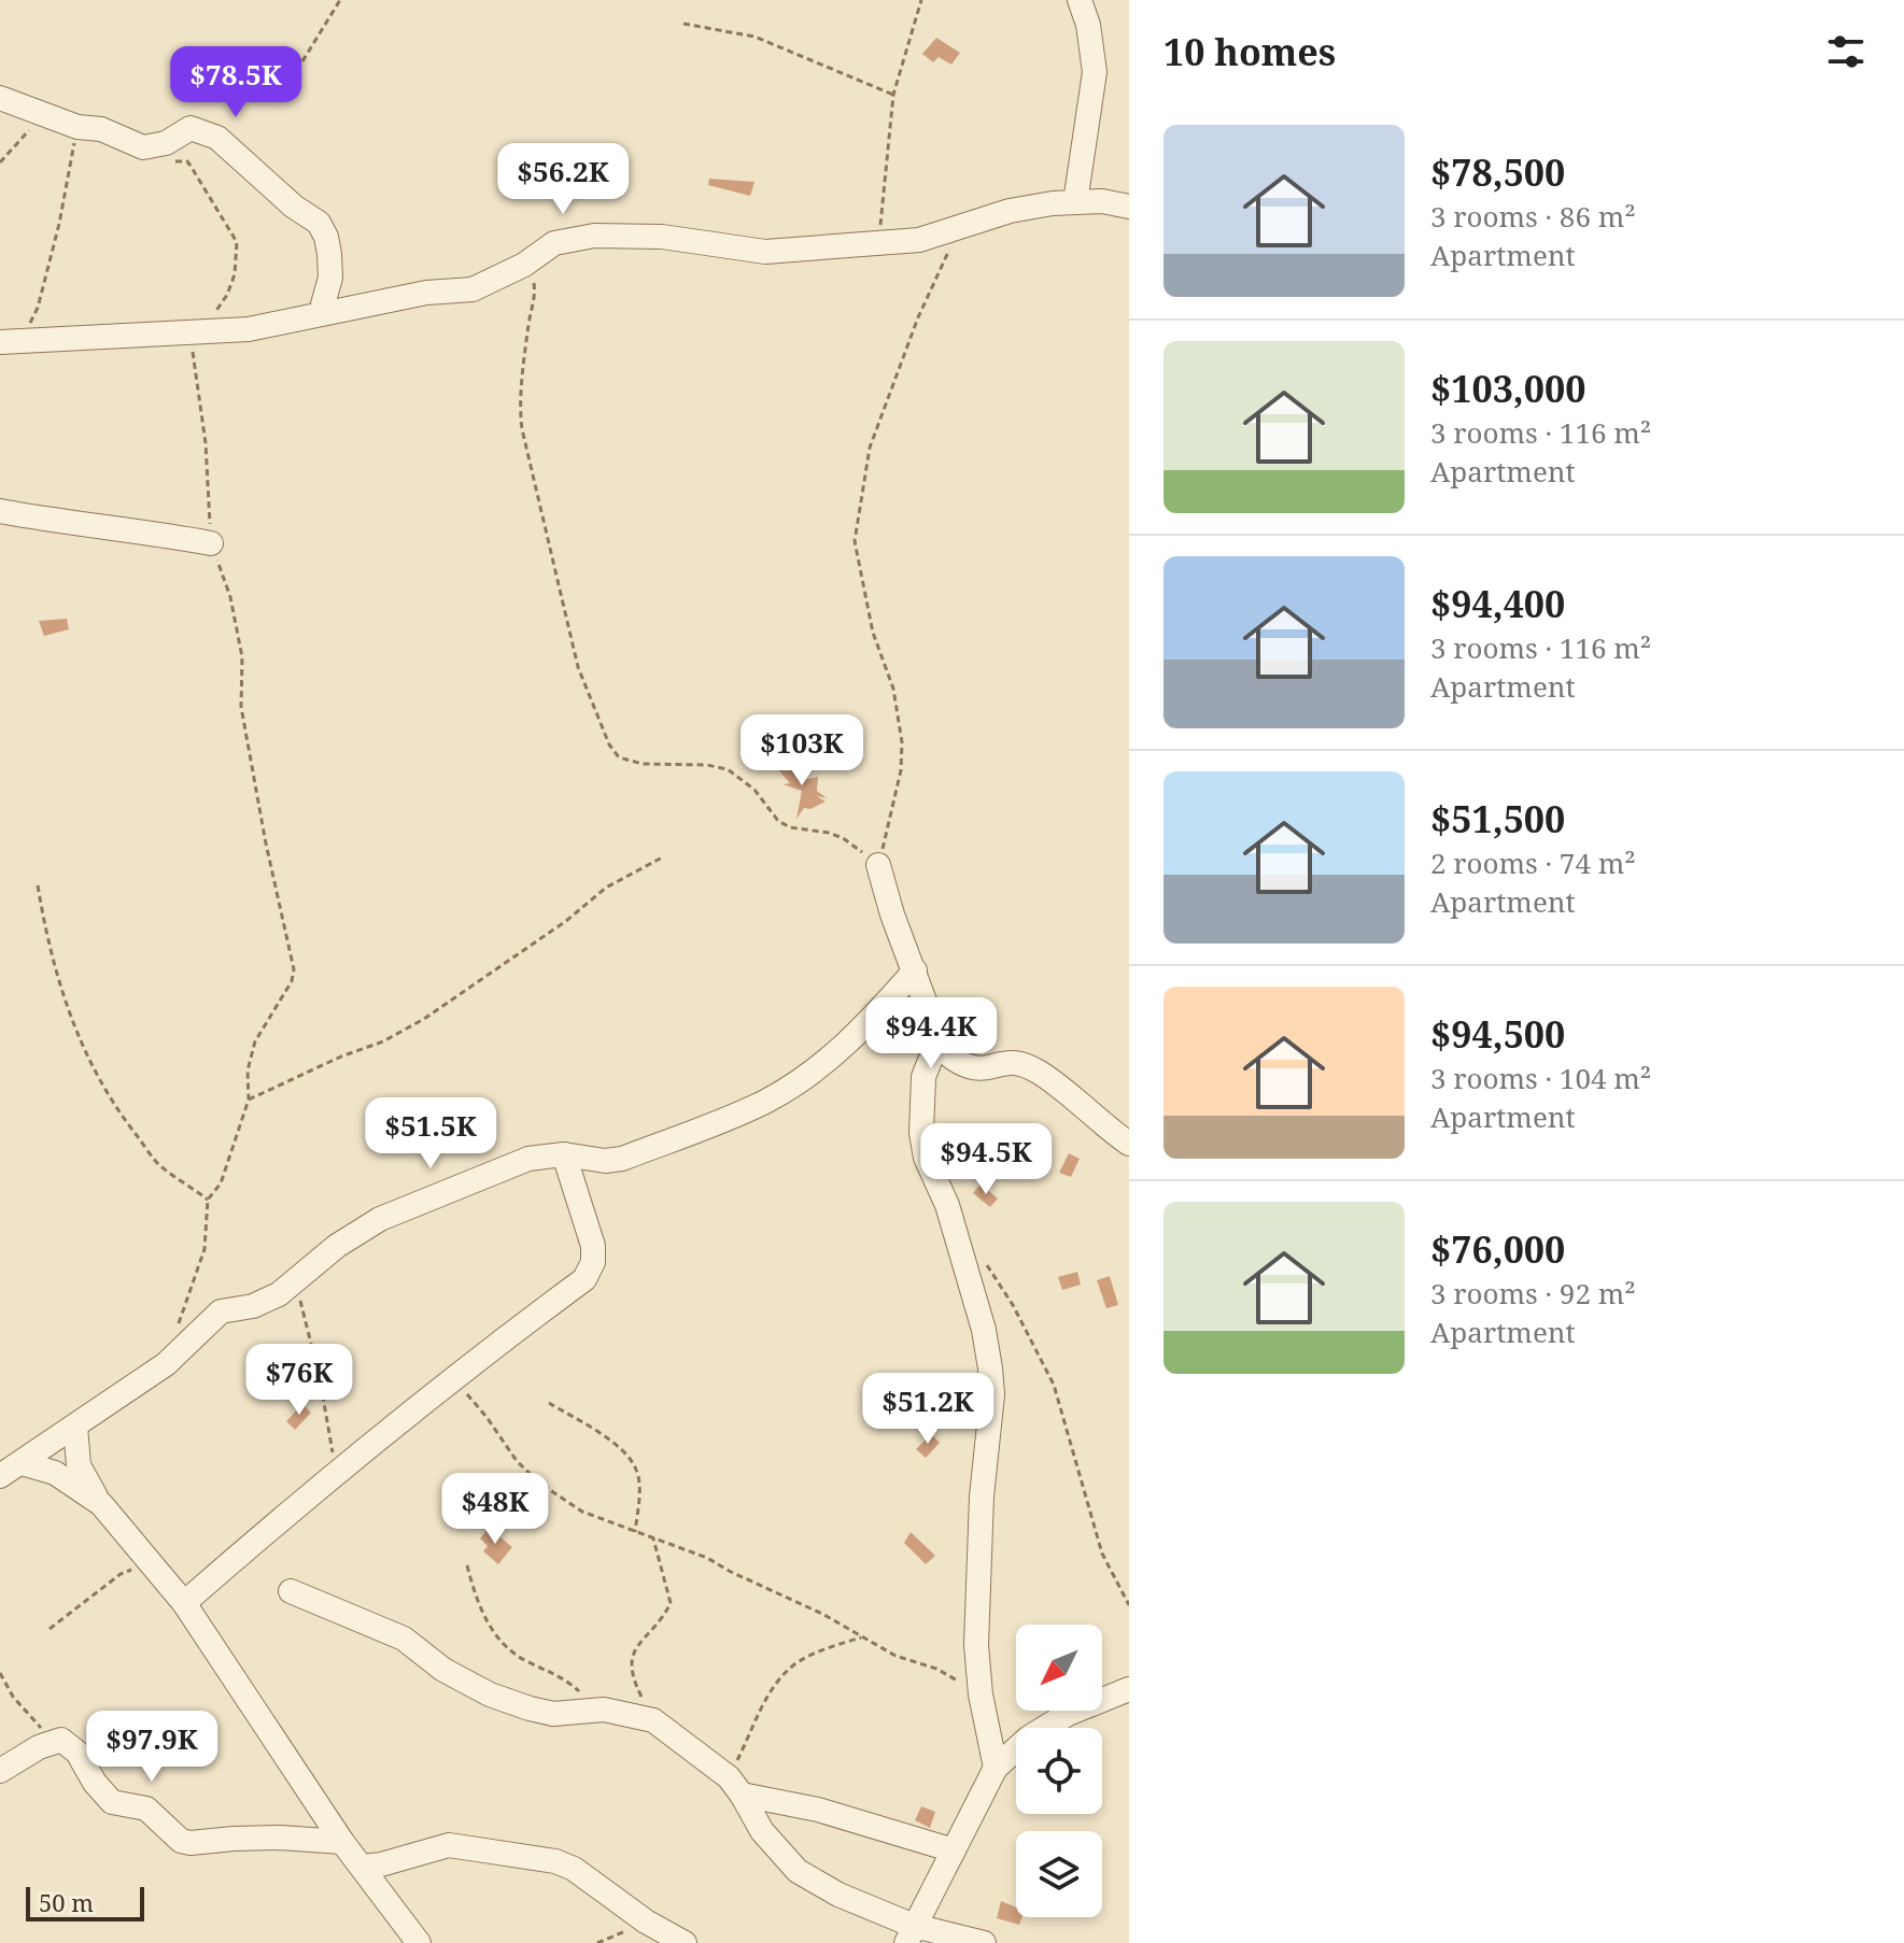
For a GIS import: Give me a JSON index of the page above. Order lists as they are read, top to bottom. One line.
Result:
{"scale_bar":"50 m","north":"bottom left","page":{"heading":"10 homes","price":["$78.5K","$56.2K","$103K","$94.4K","$51.5K","$94.5K","$76K","$51.2K","$48K","$97.9K"],"list":[{"name":"$78,500","note":"3 rooms · 86 m² · Apartment"},{"name":"$103,000","note":"3 rooms · 116 m² · Apartment"},{"name":"$94,400","note":"3 rooms · 116 m² · Apartment"},{"name":"$51,500","note":"2 rooms · 74 m² · Apartment"},{"name":"$94,500","note":"3 rooms · 104 m² · Apartment"},{"name":"$76,000","note":"3 rooms · 92 m² · Apartment"}],"scale":"50 m"}}
